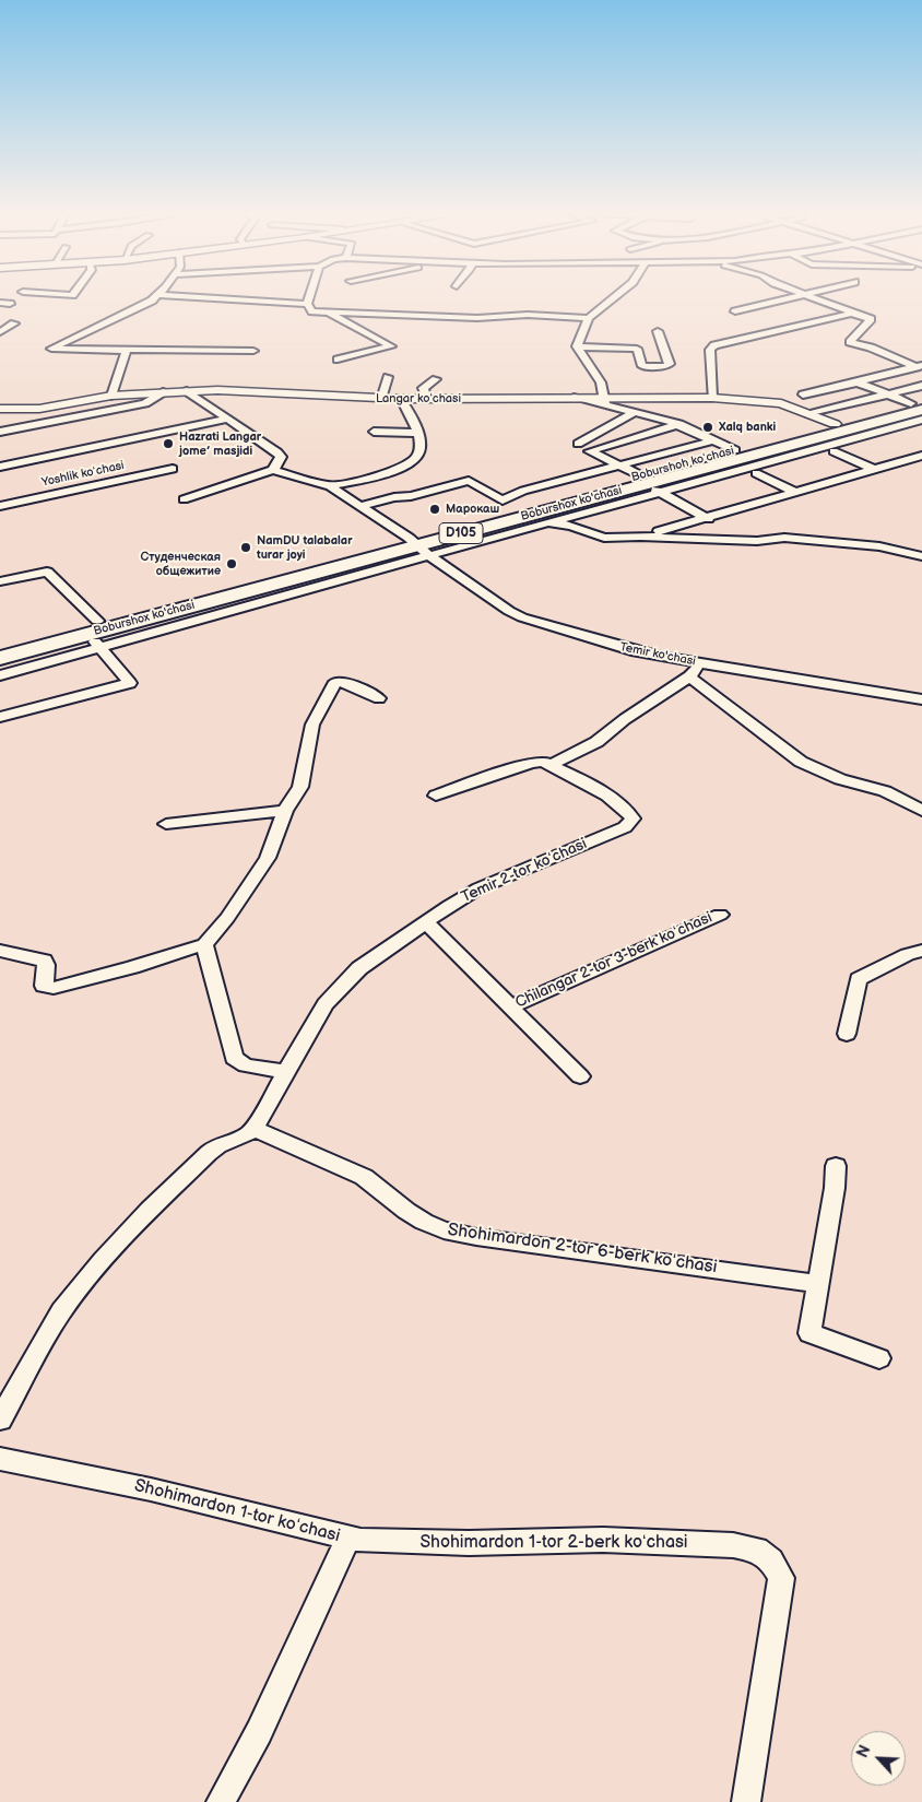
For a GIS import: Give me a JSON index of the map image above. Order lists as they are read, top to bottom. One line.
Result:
{"streets":{"main road":["Boburshoh koʻchasi","Boburshox ko'chasi","D105"],"street":["Langar koʻchasi","Yoshlik koʻchasi","Temir ko'chasi","Temir 2-tor koʻchasi","Chilangar 2-tor 3-berk koʻchasi","Shohimardon 2-tor 6-berk koʻchasi","Shohimardon 1-tor koʻchasi","Shohimardon 1-tor 2-berk koʻchasi"]},"crossings":[["Langar koʻchasi","Boburshoh koʻchasi"],["Boburshoh koʻchasi","Boburshox ko'chasi"],["Boburshoh koʻchasi","Temir ko'chasi"],["Boburshox ko'chasi","Temir ko'chasi"],["Temir 2-tor koʻchasi","Shohimardon 2-tor 6-berk koʻchasi"],["Shohimardon 1-tor koʻchasi","Shohimardon 1-tor 2-berk koʻchasi"]],"places":["Xalq banki","Hazrati Langar jome’ masjidi","Марокаш","NamDU talabalar turar joyi","Студенческая общежитие"],"north":"top left"}
